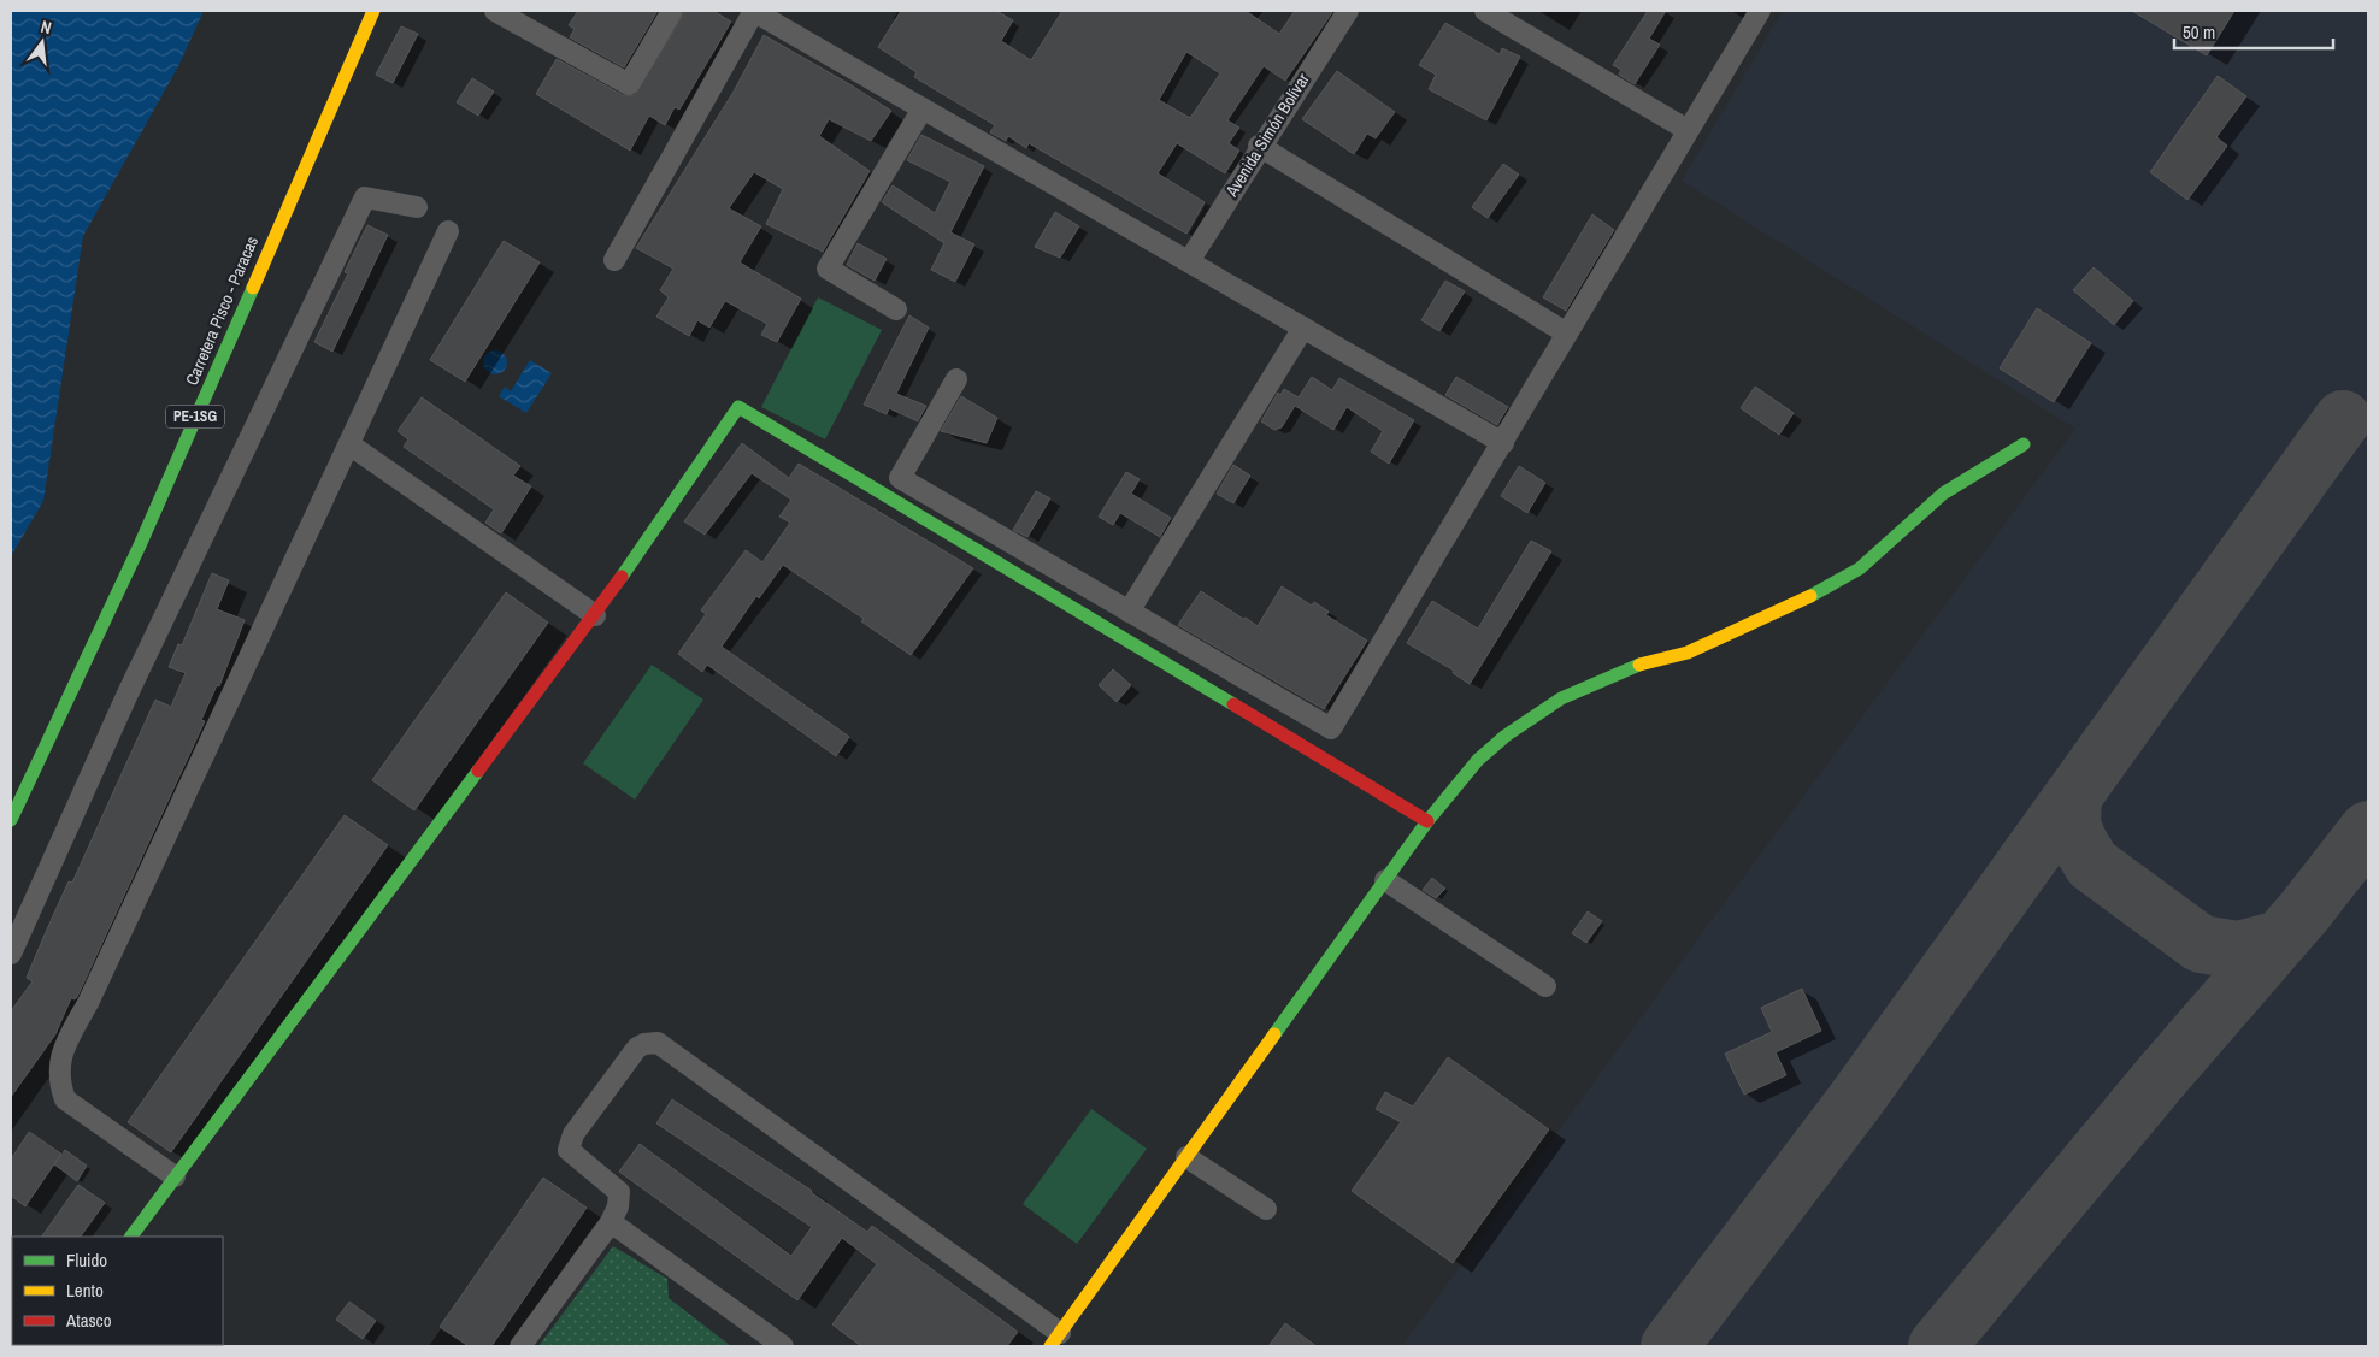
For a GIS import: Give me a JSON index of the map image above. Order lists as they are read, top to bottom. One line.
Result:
{"streets":{"street":["Avenida Simón Bolívar","Carretera Pisco - Paracas","PE-1SG"]},"legend":["Fluido","Lento","Atasco"],"scale_bar":"50 m","north":"top"}
